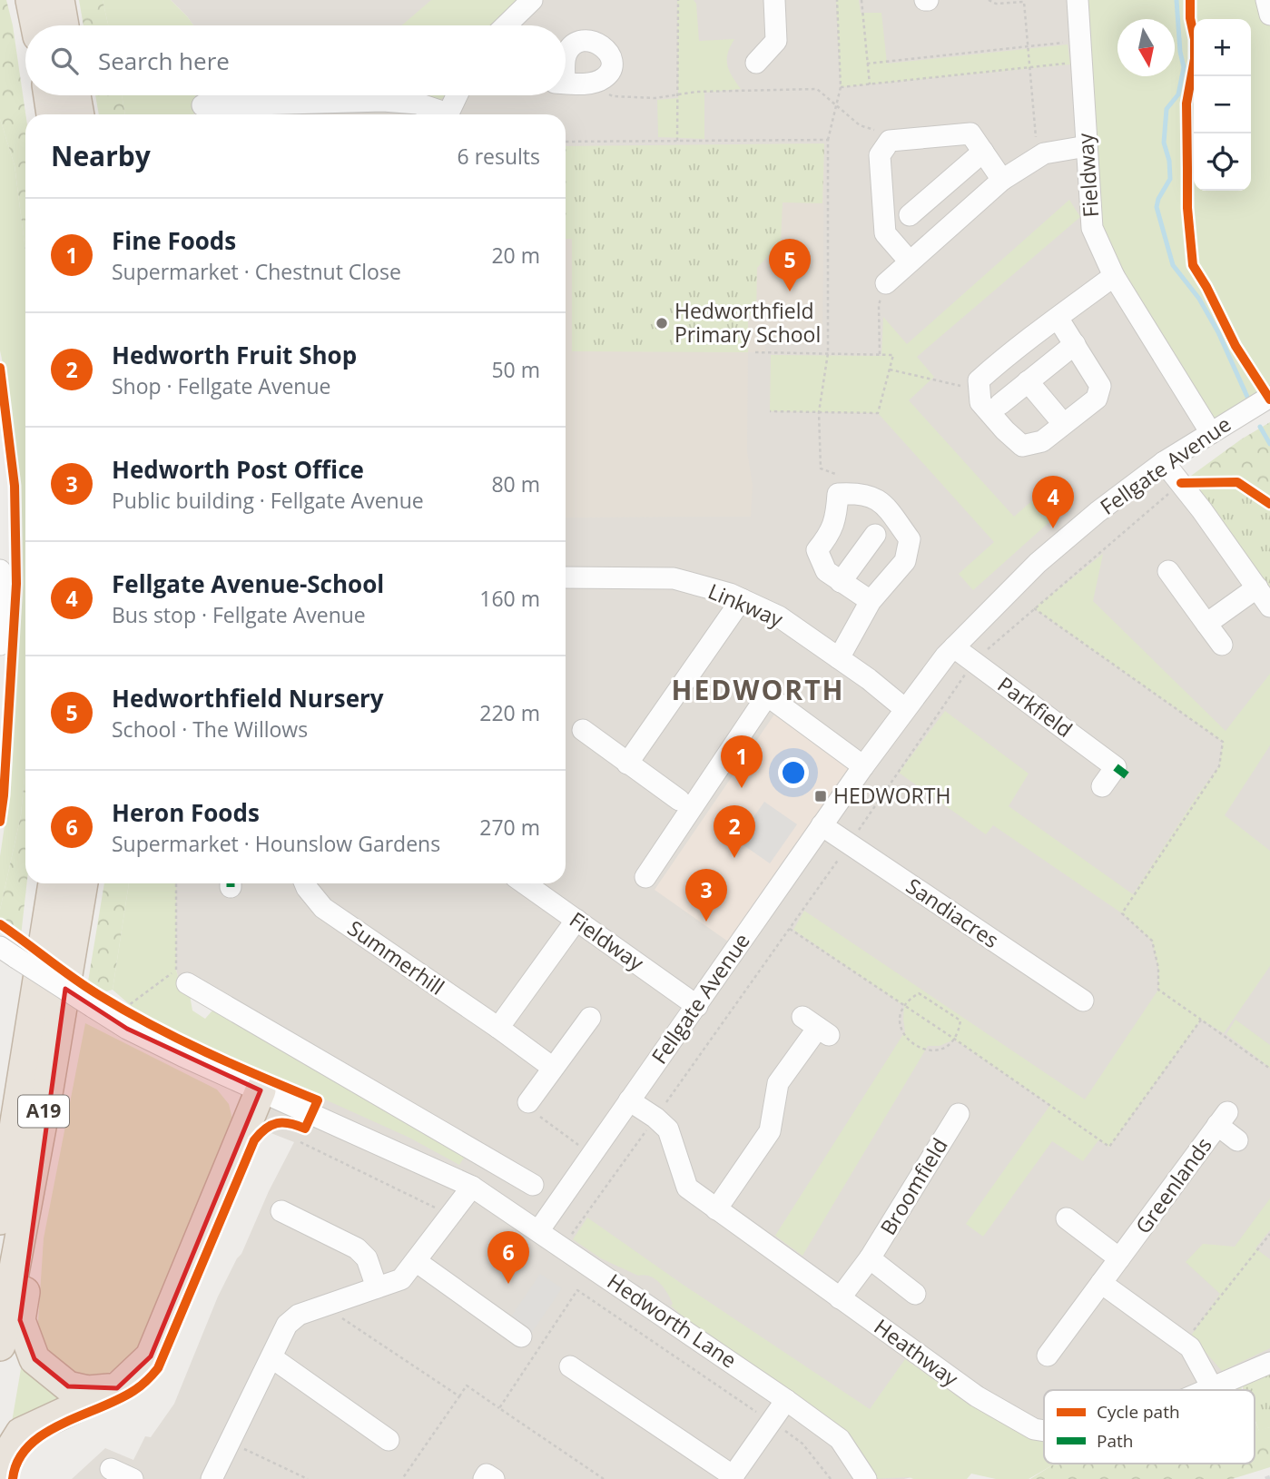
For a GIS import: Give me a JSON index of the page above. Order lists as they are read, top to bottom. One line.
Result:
{"streets":{"highway":["A19"],"street":["Fieldway","Fellgate Avenue","Linkway","Parkfield","Sandiacres","Summerhill","Greenlands","Broomfield","Hedworth Lane","Heathway"]},"crossings":[["Fieldway","Fellgate Avenue"],["Fellgate Avenue","Linkway"],["Fellgate Avenue","Parkfield"],["Fellgate Avenue","Sandiacres"],["Fellgate Avenue","Hedworth Lane"],["Fellgate Avenue","Heathway"],["Broomfield","Heathway"]],"districts":["HEDWORTH"],"places":{"other":["Hedworthfield Primary School"],"transit":["HEDWORTH"]},"legend":["Cycle path","Path"],"north":"bottom","page":{"map_buttons":["+","−"],"search":"Search here","heading":["Nearby","6 results"],"list":[{"mark":"1","name":"Fine Foods","note":"Supermarket · Chestnut Close","value":"20 m"},{"mark":"2","name":"Hedworth Fruit Shop","note":"Shop · Fellgate Avenue","value":"50 m"},{"mark":"3","name":"Hedworth Post Office","note":"Public building · Fellgate Avenue","value":"80 m"},{"mark":"4","name":"Fellgate Avenue-School","note":"Bus stop · Fellgate Avenue","value":"160 m"},{"mark":"5","name":"Hedworthfield Nursery","note":"School · The Willows","value":"220 m"},{"mark":"6","name":"Heron Foods","note":"Supermarket · Hounslow Gardens","value":"270 m"}],"pins":["5","4","1","2","3","6"]}}
